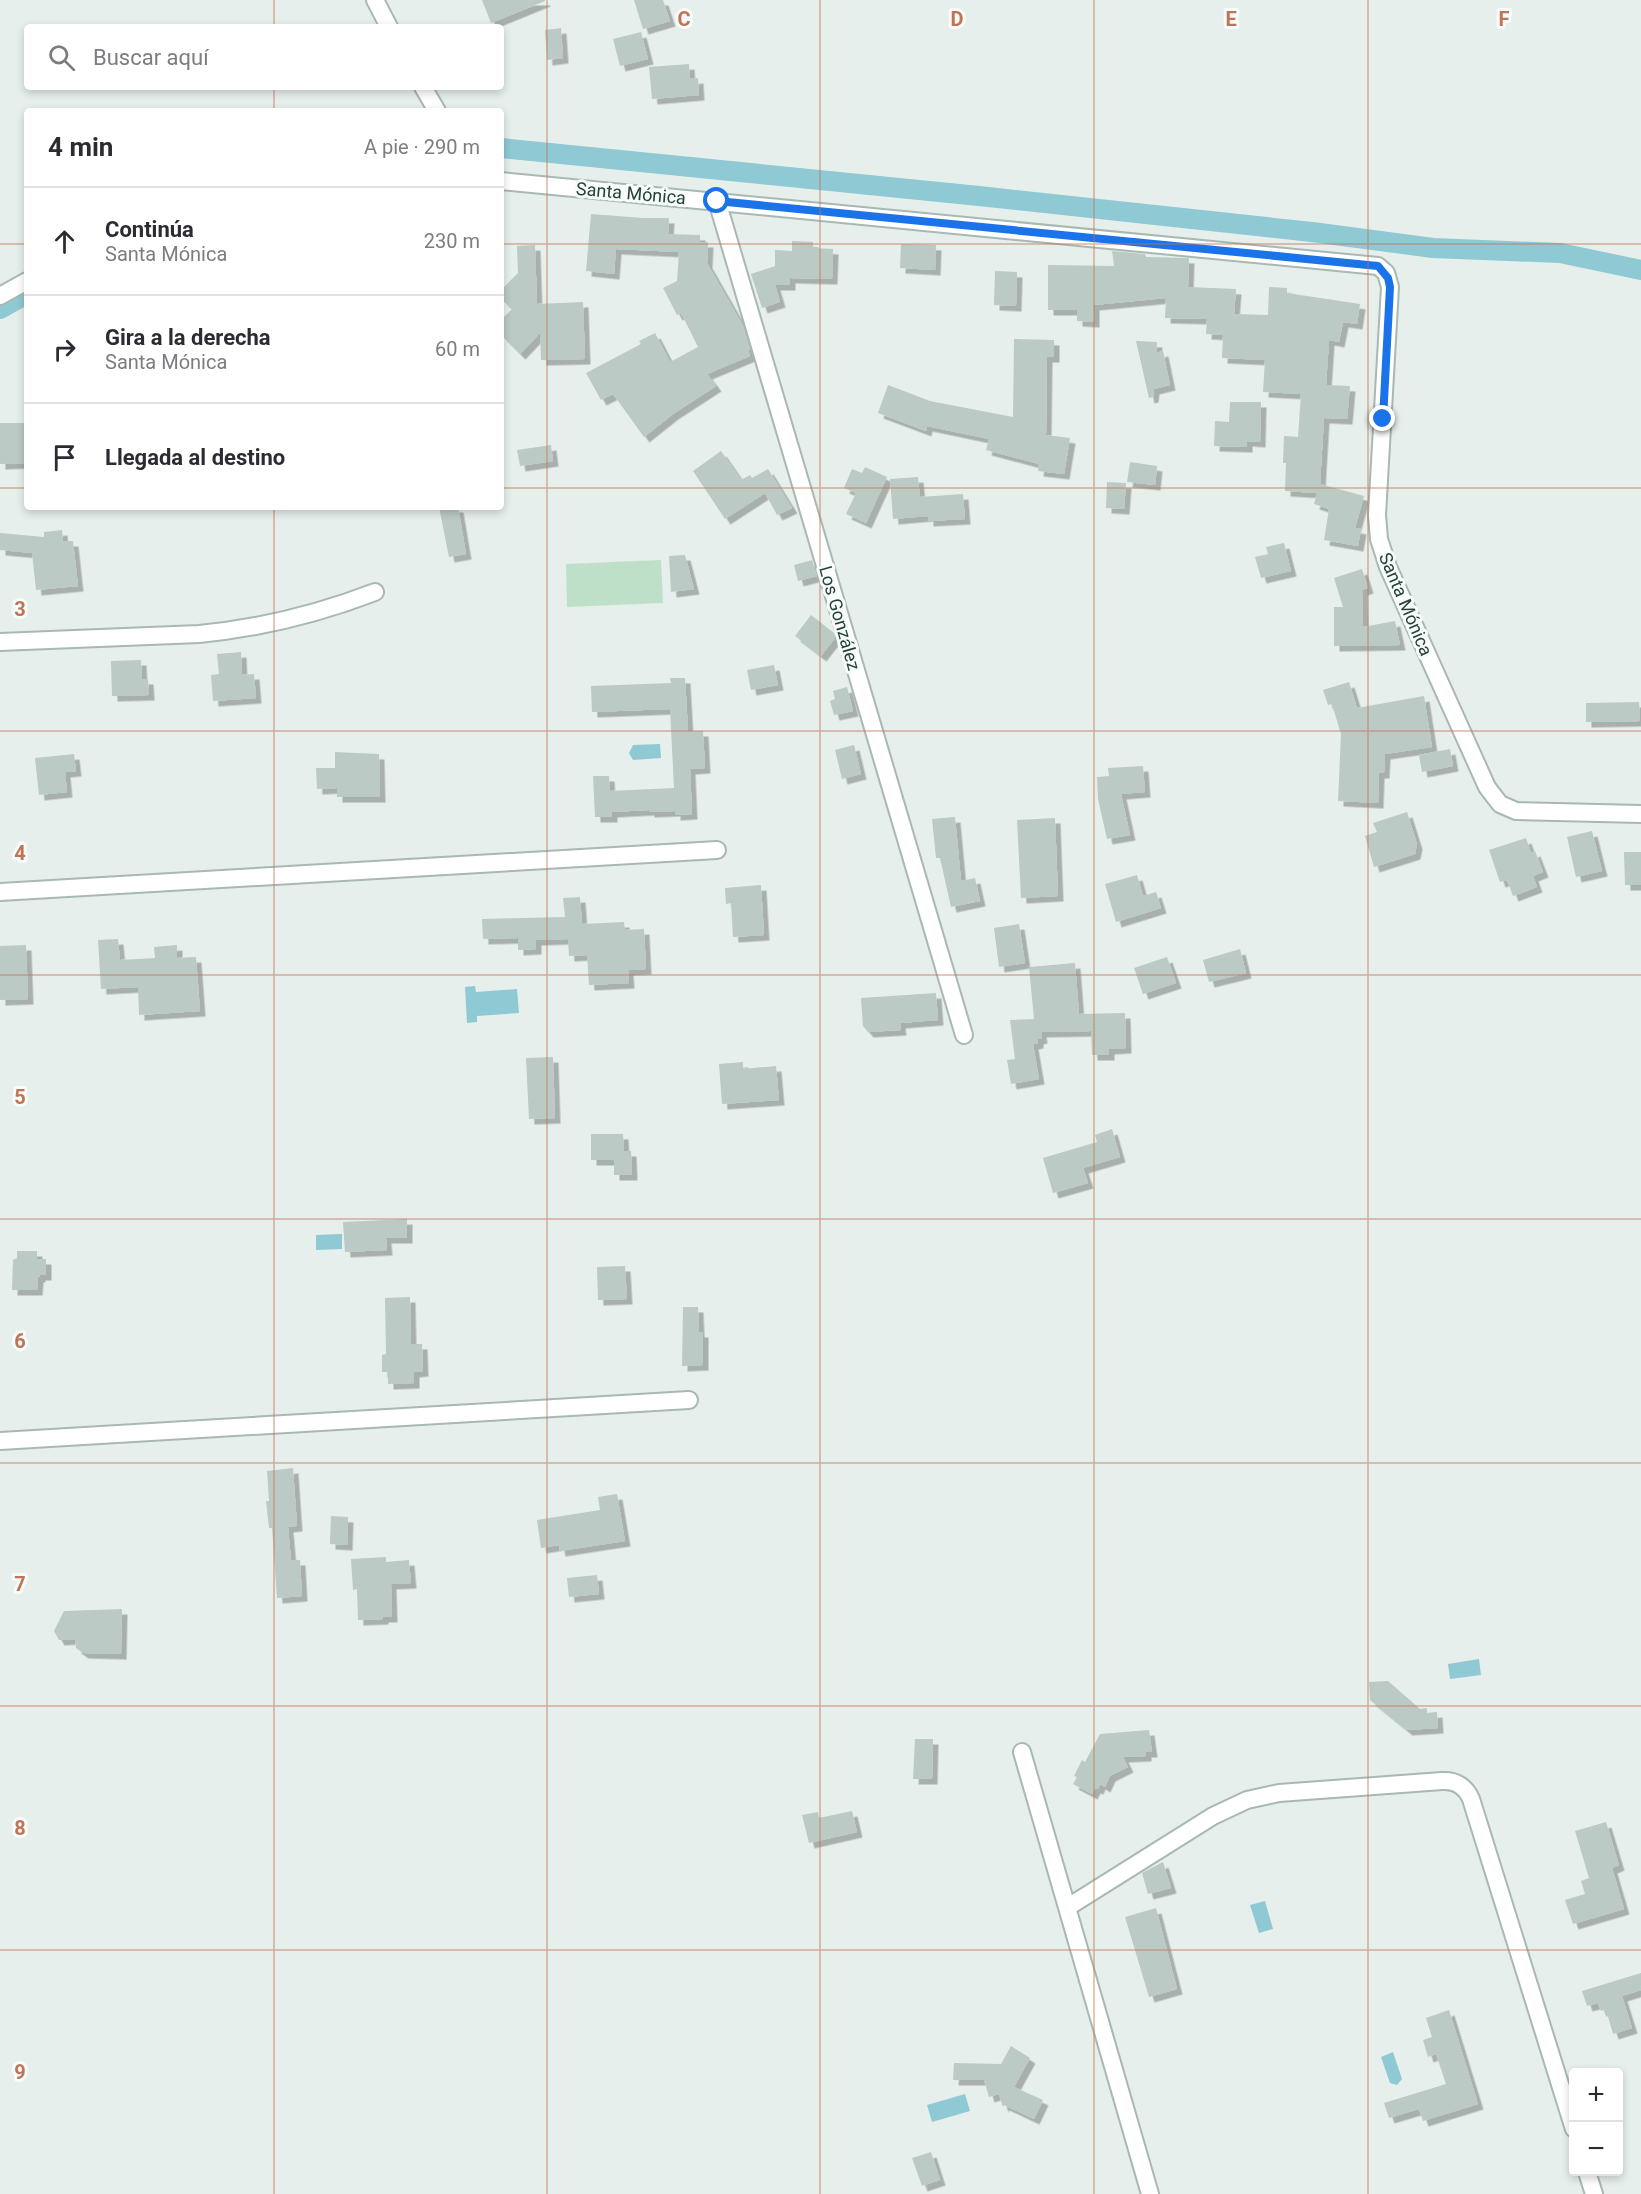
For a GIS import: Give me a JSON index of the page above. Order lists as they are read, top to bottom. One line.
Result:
{"streets":{"street":["Santa Mónica","Los González"]},"crossings":[["Santa Mónica","Los González"]],"page":{"search":"Buscar aquí","heading":["4 min","A pie · 290 m"],"list":[["Continúa","Santa Mónica","230 m"],["Gira a la derecha","Santa Mónica","60 m"],"Llegada al destino"],"map_buttons":["+","−"]},"grid":{"columns":["C","D","E","F"],"rows":["3","4","5","6","7","8","9"]}}
